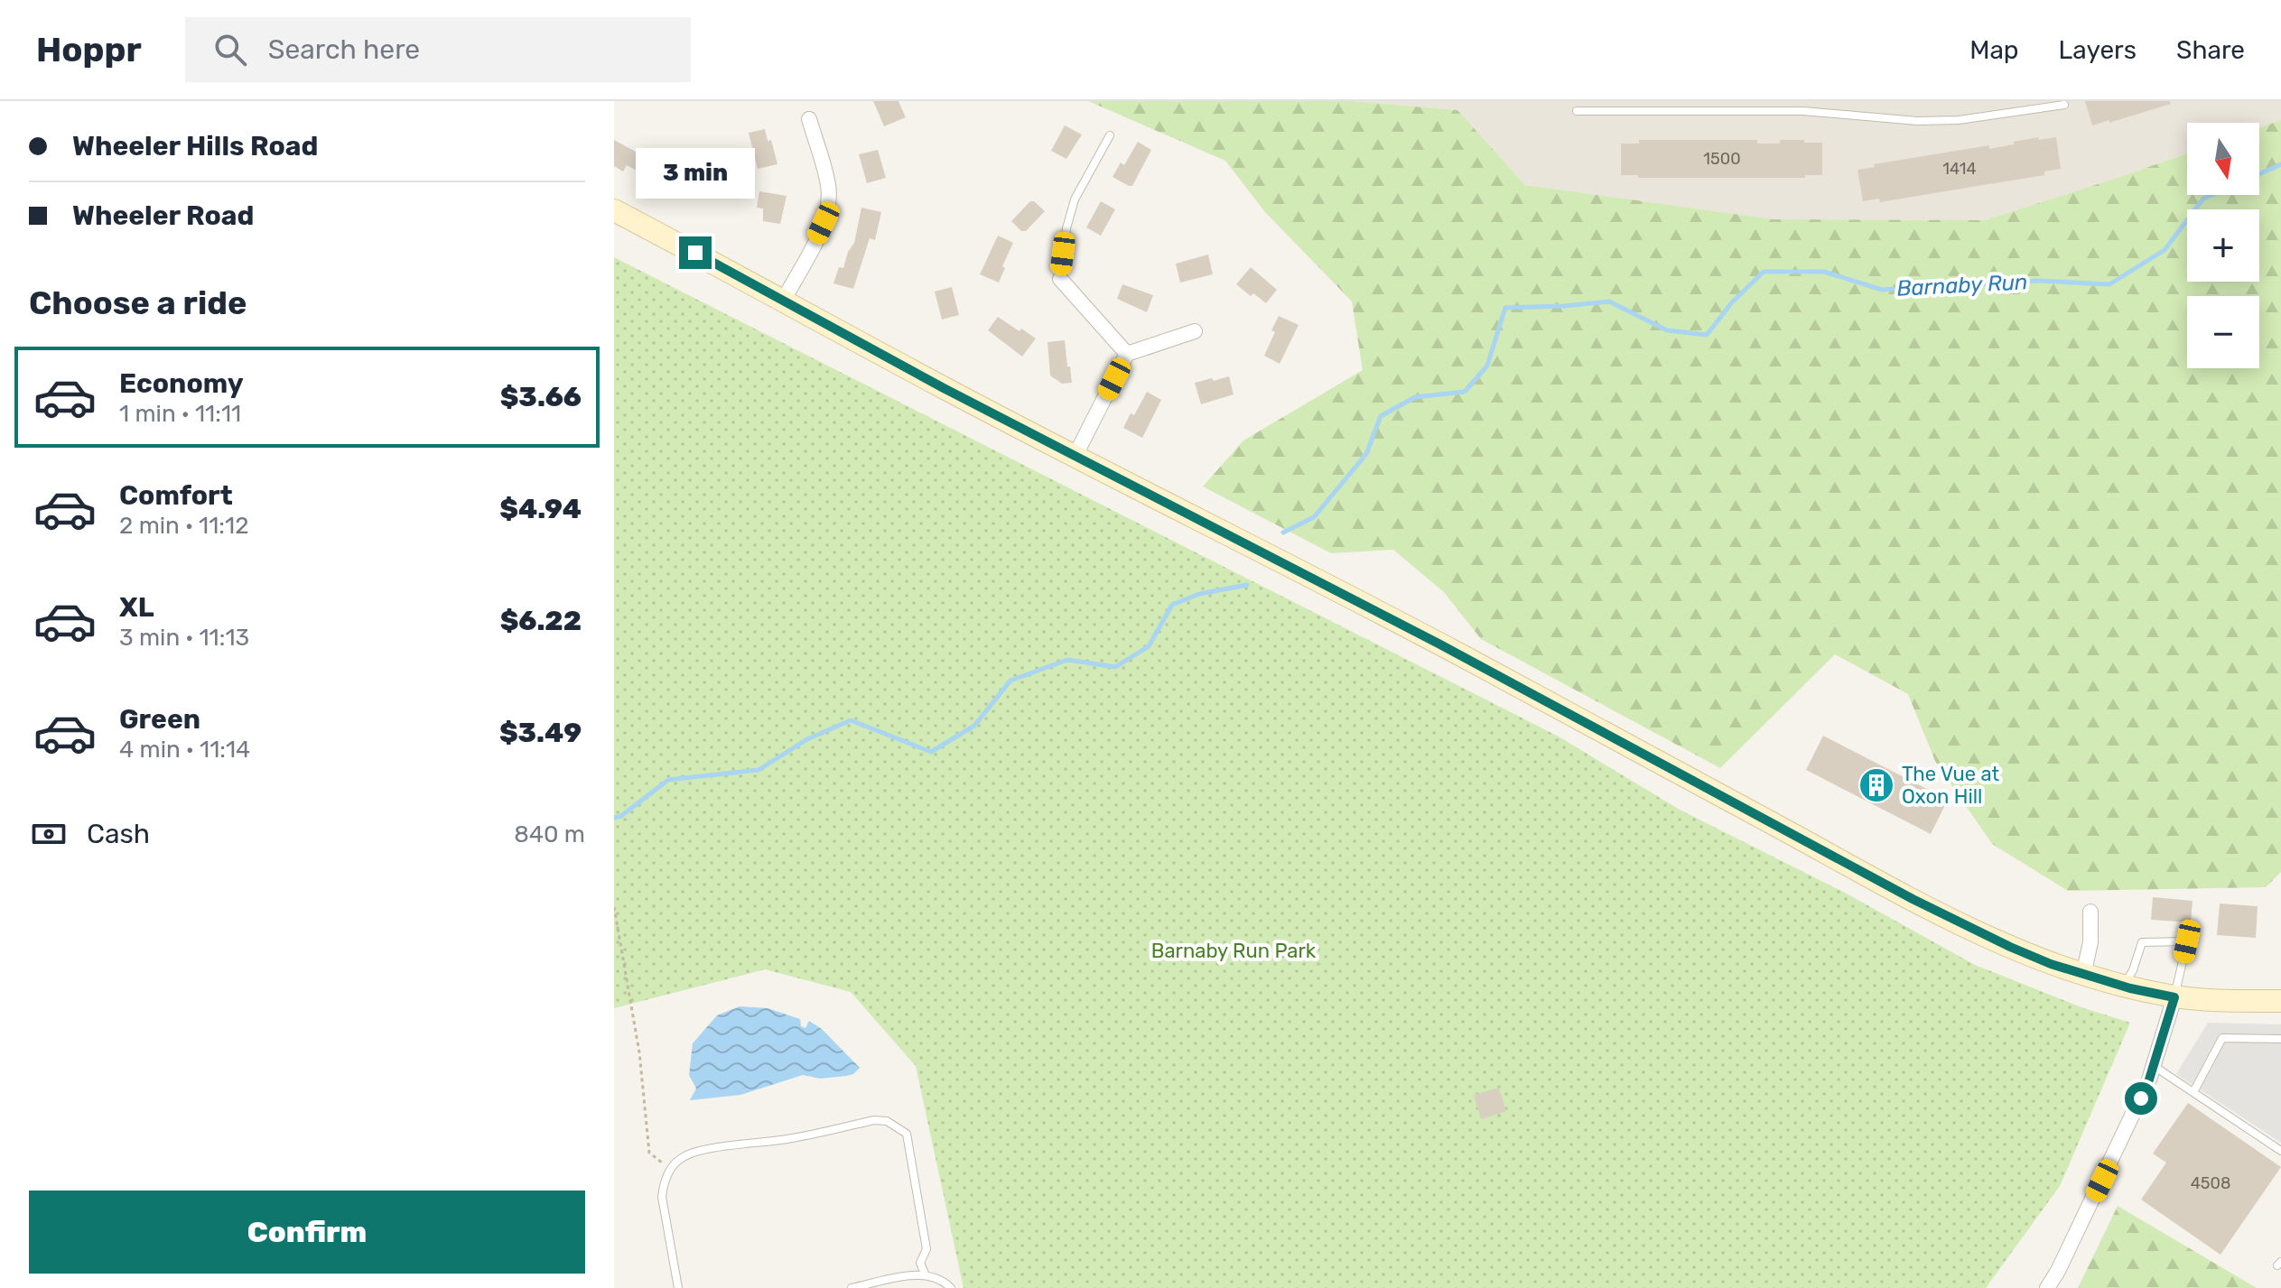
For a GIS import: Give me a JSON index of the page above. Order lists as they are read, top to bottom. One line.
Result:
{"water":["Barnaby Run"],"parks":["Barnaby Run Park"],"places":{"building":["The Vue at Oxon Hill"]},"house_numbers":["1500","1414","4508"],"north":"bottom","page":{"header":"Hoppr","search":"Search here","nav":["Map","Layers","Share"],"banner":["Wheeler Hills Road","Wheeler Road"],"map_buttons":["+","−"],"bubble":"3 min","heading":"Choose a ride","list":[{"name":"Economy","note":"1 min · 11:11","value":"$3.66"},{"name":"Comfort","note":"2 min · 11:12","value":"$4.94"},{"name":"XL","note":"3 min · 11:13","value":"$6.22"},{"name":"Green","note":"4 min · 11:14","value":"$3.49"}],"pay":["Cash","840 m"],"buttons":"Confirm"}}
